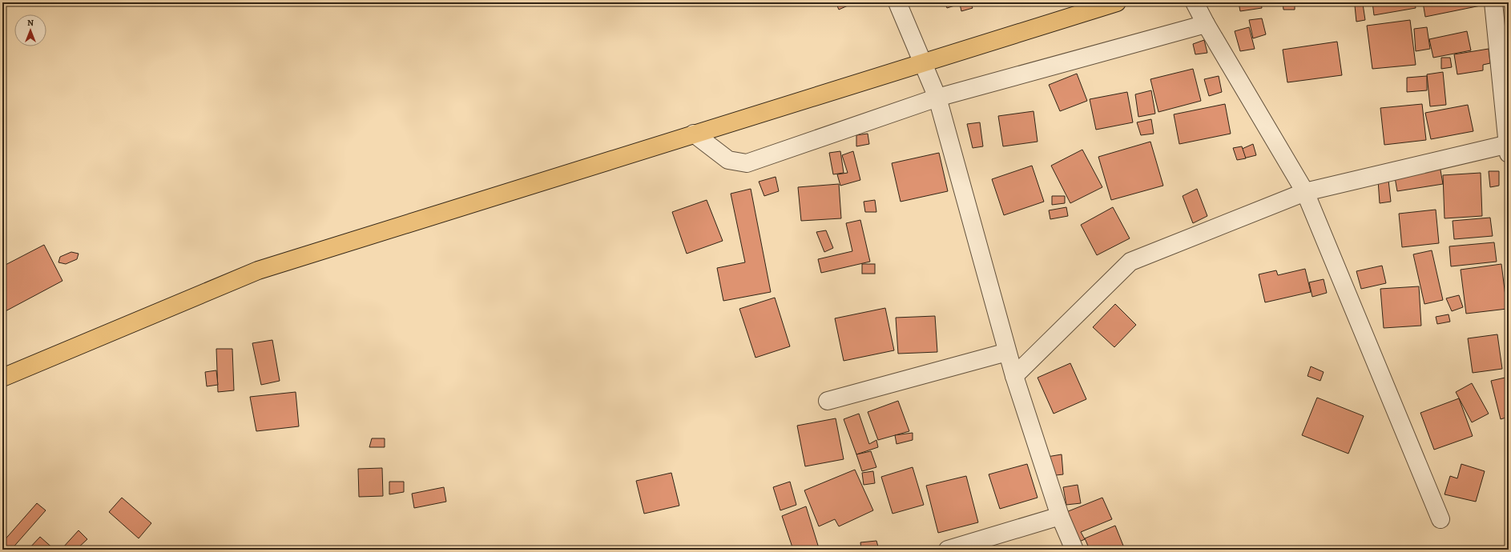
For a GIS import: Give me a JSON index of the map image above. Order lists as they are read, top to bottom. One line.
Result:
{"north":"top"}
